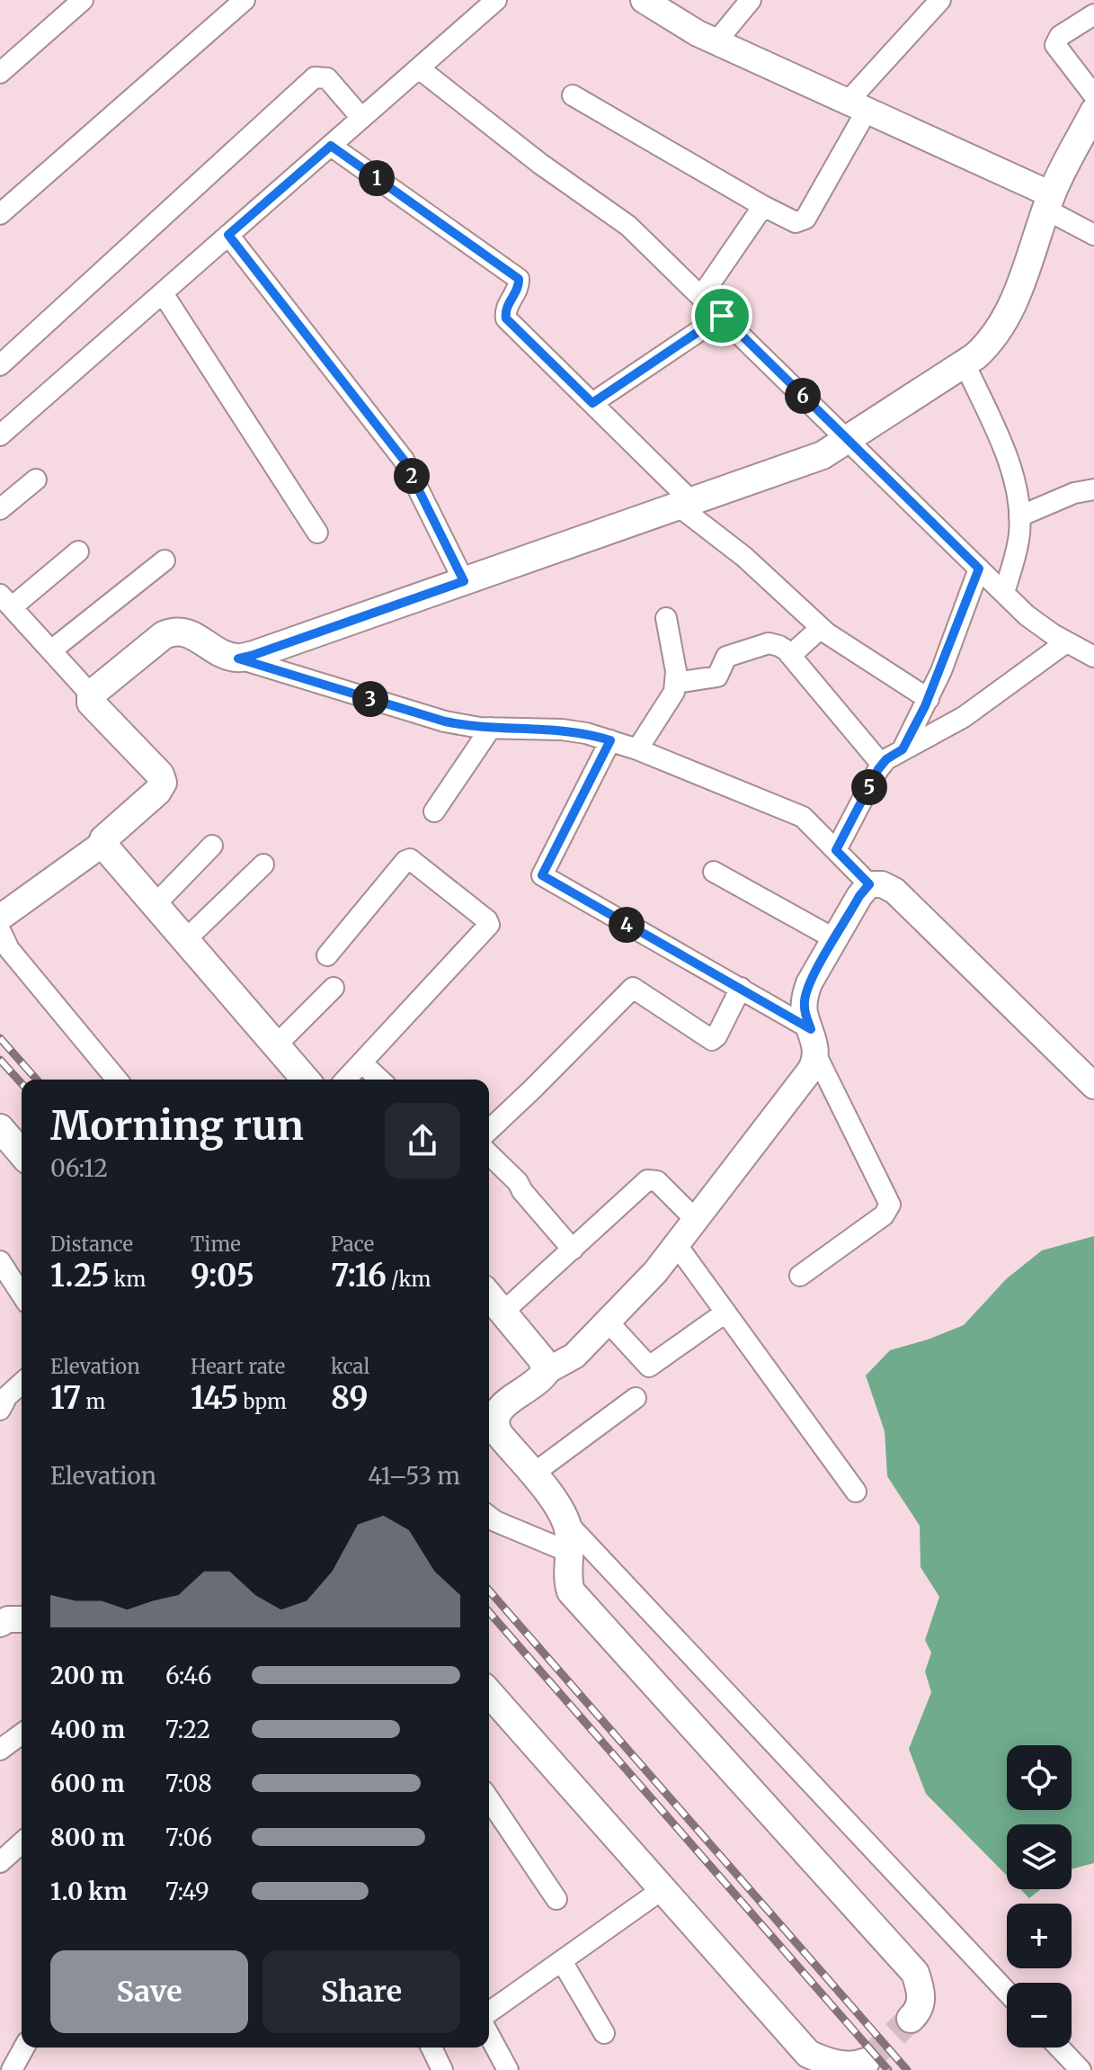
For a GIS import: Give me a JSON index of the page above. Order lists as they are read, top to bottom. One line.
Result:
{"page":{"pins":["1","6","2","3","5","4"],"heading":["Morning run","06:12"],"stats":[["Distance","1.25 km"],["Time","9:05"],["Pace","7:16 /km"],["Elevation","17 m"],["Heart rate","145 bpm"],["kcal","89"]],"chart":["Elevation","41–53 m"],"list":[{"name":"200 m","note":"6:46"},{"name":"400 m","note":"7:22"},{"name":"600 m","note":"7:08"},{"name":"800 m","note":"7:06"},{"name":"1.0 km","note":"7:49"}],"map_buttons":["+","−"],"buttons":["Save","Share"]}}
